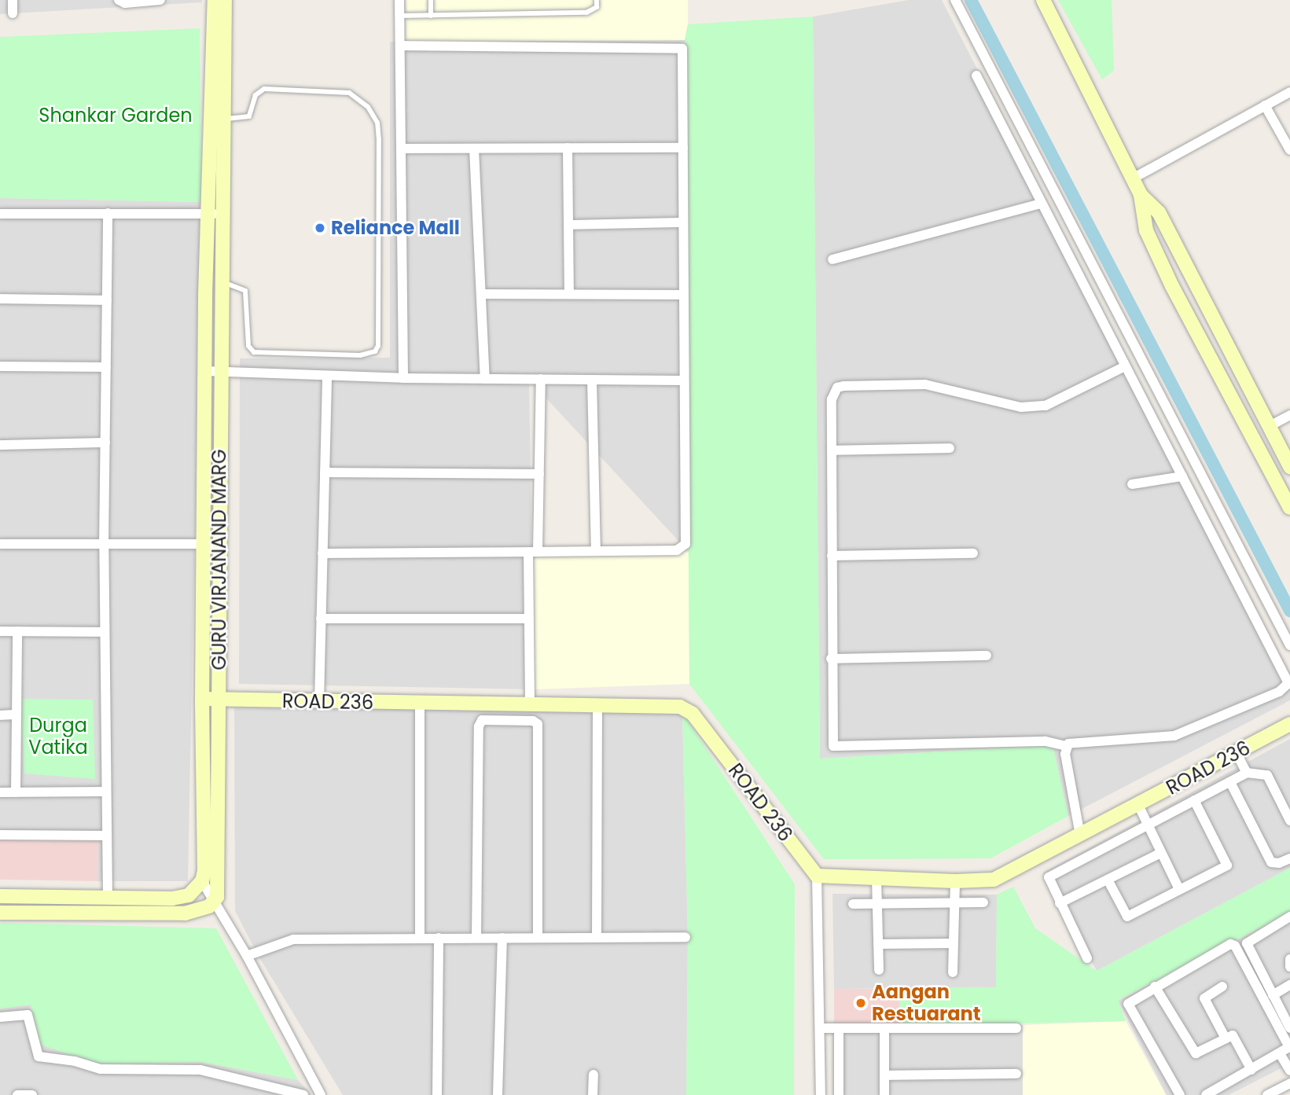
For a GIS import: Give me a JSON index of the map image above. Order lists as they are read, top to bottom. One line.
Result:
{"streets":{"street":["GURU VIRJANAND MARG","ROAD 236"]},"crossings":[["GURU VIRJANAND MARG","ROAD 236"]],"parks":["Shankar Garden","Durga Vatika"],"places":["Reliance Mall","Aangan Restuarant"]}
